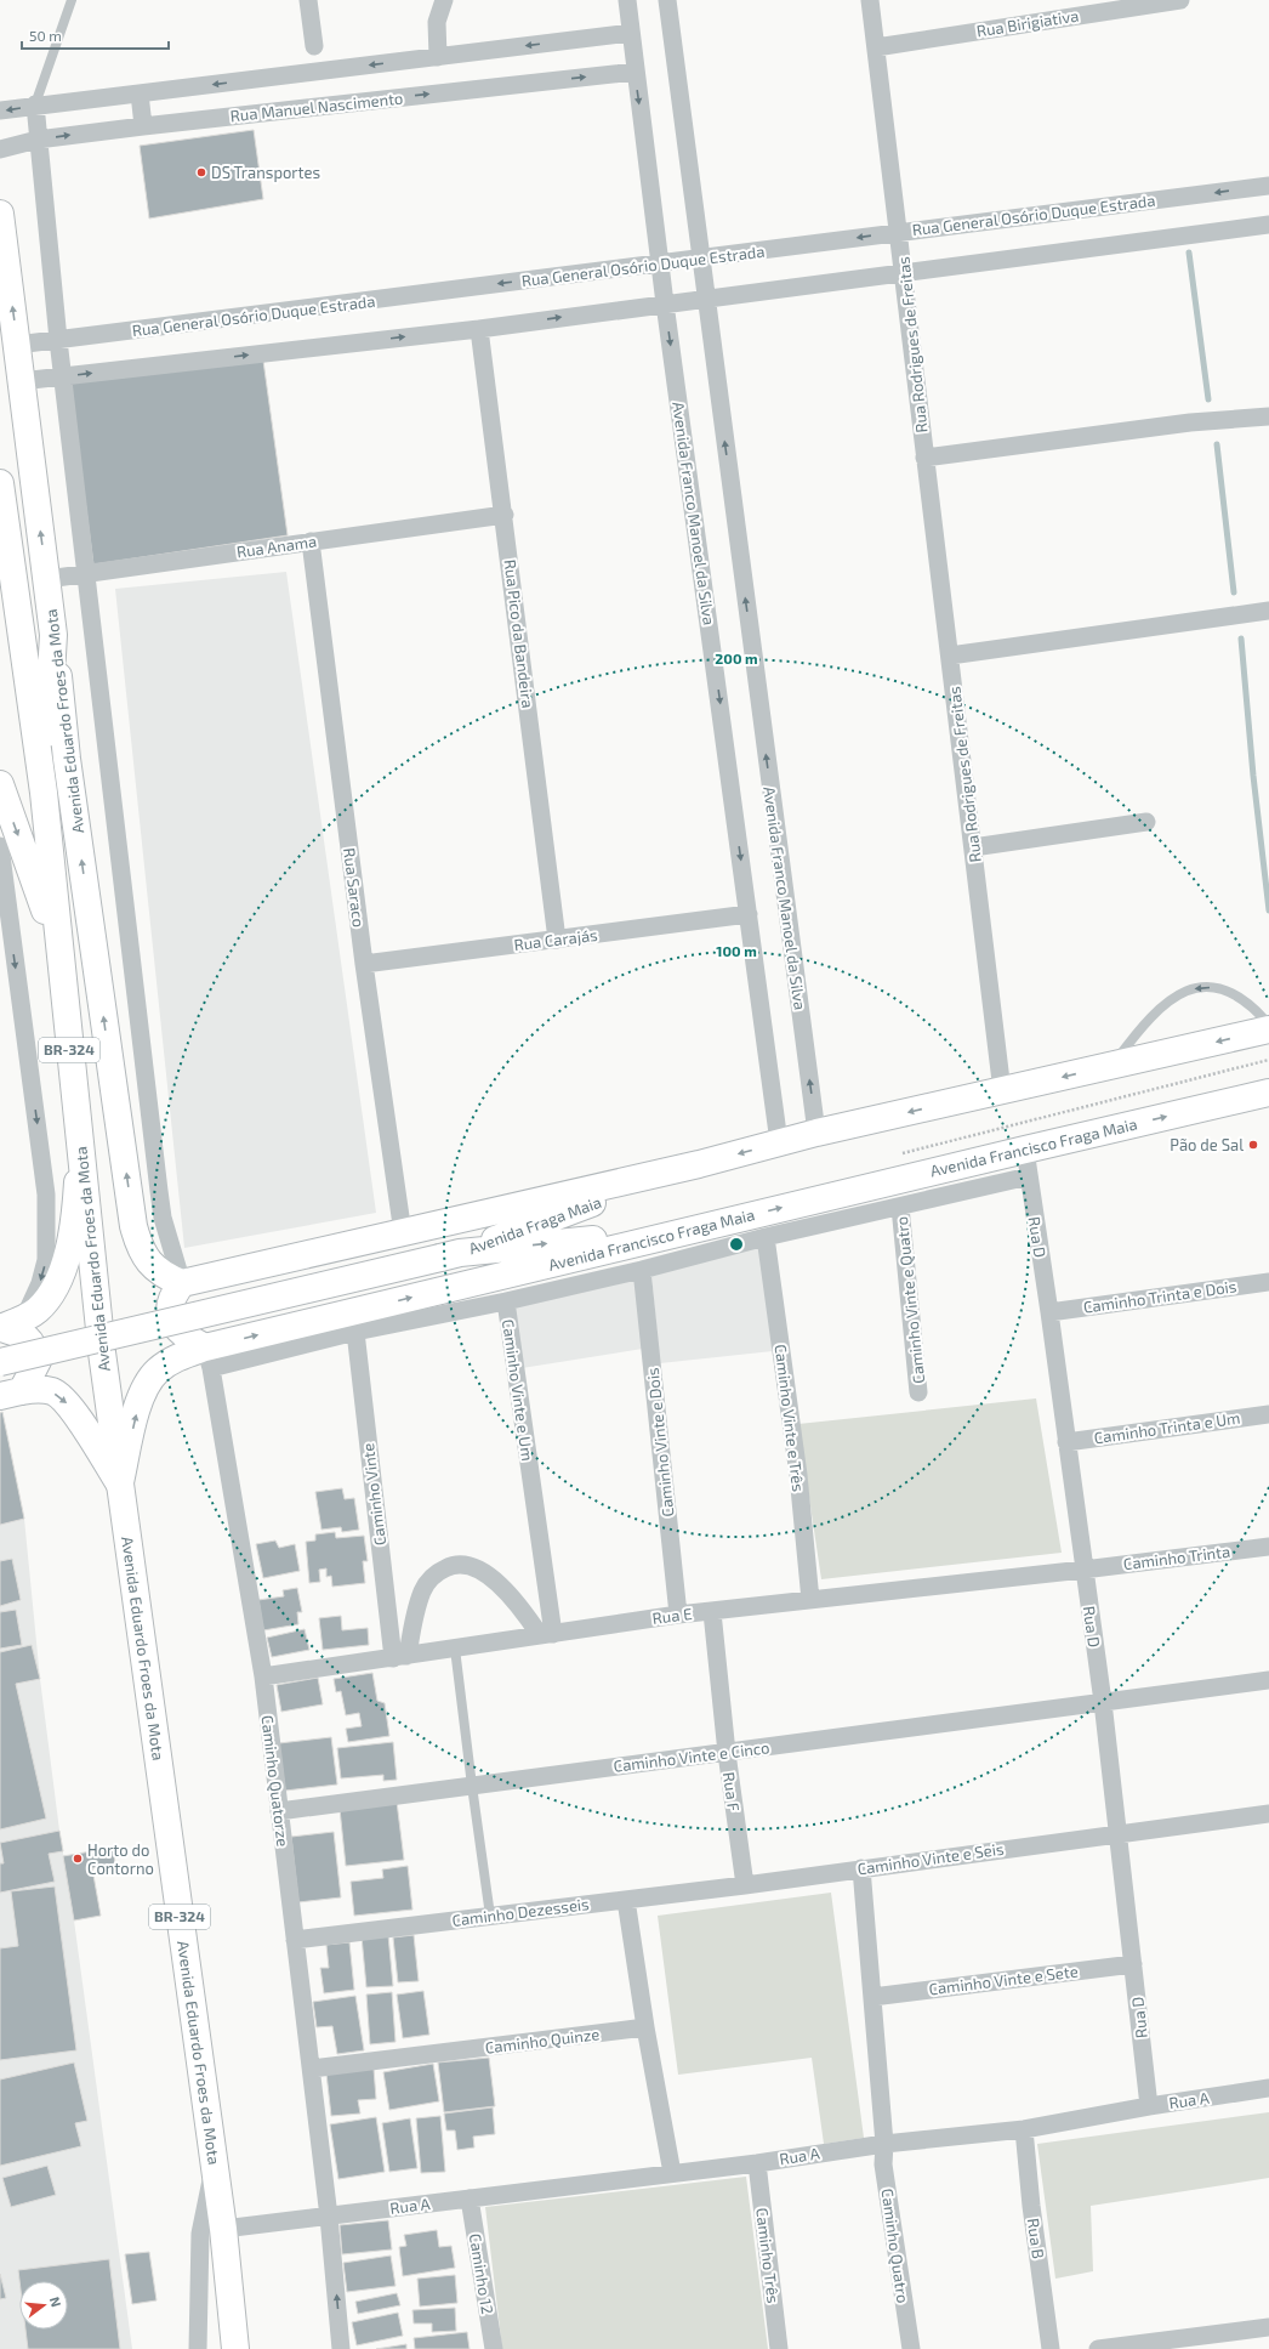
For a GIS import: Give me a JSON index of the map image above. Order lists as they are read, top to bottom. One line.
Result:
{"streets":{"main road":["Avenida Eduardo Froes da Mota","BR-324","Avenida Francisco Fraga Maia","Avenida Fraga Maia"],"street":["Rua Birigiativa","Rua Manuel Nascimento","Rua General Osório Duque Estrada","Rua Rodrigues de Freitas","Avenida Franco Manoel da Silva","Rua Anama","Rua Pico da Bandeira","Rua Saraco","Rua Carajás","Rua D","Caminho Trinta e Dois","Caminho Vinte e Quatro","Caminho Vinte e Um","Caminho Vinte e Três","Caminho Trinta e Um","Caminho Vinte e Dois","Caminho Vinte","Caminho Trinta","Rua E","Caminho Vinte e Cinco","Caminho Quatorze","Rua F","Caminho Vinte e Seis","Caminho Dezesseis","Caminho Vinte e Sete","Caminho Quinze","Rua A","Rua B","Caminho Quatro","Caminho Três","Caminho 12"]},"crossings":[["Rua Birigiativa","Rua Rodrigues de Freitas"],["Rua Manuel Nascimento","Avenida Franco Manoel da Silva"],["Rua General Osório Duque Estrada","Rua Rodrigues de Freitas"],["Rua General Osório Duque Estrada","Avenida Franco Manoel da Silva"],["Rua General Osório Duque Estrada","Avenida Eduardo Froes da Mota"],["Avenida Franco Manoel da Silva","Rua Carajás"],["Rua Anama","Rua Pico da Bandeira"],["Rua Anama","Avenida Eduardo Froes da Mota"],["Rua Anama","Rua Saraco"],["Rua Pico da Bandeira","Rua Carajás"],["Avenida Eduardo Froes da Mota","Avenida Francisco Fraga Maia"],["Avenida Eduardo Froes da Mota","Rua A"],["Rua Saraco","Rua Carajás"],["Avenida Francisco Fraga Maia","Avenida Fraga Maia"],["Avenida Francisco Fraga Maia","Rua D"],["Avenida Francisco Fraga Maia","Caminho Vinte e Um"],["Avenida Francisco Fraga Maia","Caminho Quatorze"],["Rua D","Caminho Trinta e Dois"],["Rua D","Caminho Trinta e Um"],["Rua D","Caminho Trinta"],["Rua D","Rua E"],["Rua D","Caminho Vinte e Cinco"],["Rua D","Caminho Vinte e Seis"],["Rua D","Caminho Vinte e Sete"],["Rua D","Rua A"],["Caminho Vinte e Um","Caminho Vinte"],["Caminho Vinte e Um","Rua E"],["Caminho Vinte e Um","Caminho Quatorze"],["Caminho Vinte e Três","Rua E"],["Caminho Vinte e Dois","Rua E"],["Caminho Vinte","Rua E"],["Caminho Trinta","Rua E"],["Rua E","Caminho Quatorze"],["Rua E","Rua F"],["Caminho Vinte e Cinco","Caminho Quatorze"],["Caminho Vinte e Cinco","Rua F"],["Caminho Quatorze","Caminho Dezesseis"],["Caminho Quatorze","Caminho Quinze"],["Caminho Quatorze","Rua A"],["Rua F","Caminho Vinte e Seis"],["Rua F","Caminho Dezesseis"],["Caminho Vinte e Seis","Caminho Dezesseis"],["Caminho Vinte e Seis","Caminho Quatro"],["Caminho Vinte e Sete","Caminho Quatro"],["Rua A","Rua B"],["Rua A","Caminho Quatro"],["Rua A","Caminho Três"],["Rua A","Caminho 12"]],"places":["DS Transportes","Pão de Sal","Horto do Contorno"],"scale_bar":"50 m","north":"right","rings":["200 m","100 m"]}
